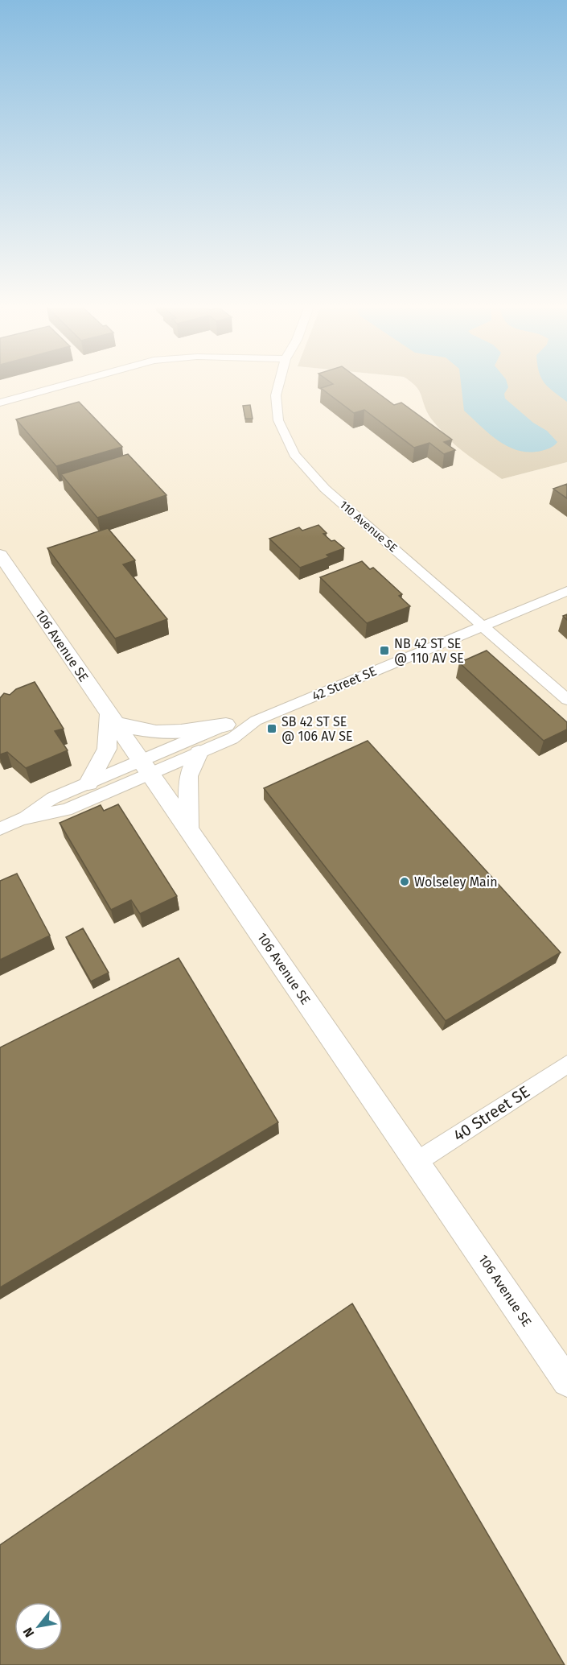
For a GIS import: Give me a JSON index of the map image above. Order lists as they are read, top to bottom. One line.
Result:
{"streets":{"street":["110 Avenue SE","106 Avenue SE","42 Street SE","40 Street SE"]},"crossings":[["110 Avenue SE","42 Street SE"],["106 Avenue SE","42 Street SE"],["106 Avenue SE","40 Street SE"]],"places":{"transit":["NB 42 ST SE @ 110 AV SE","SB 42 ST SE @ 106 AV SE"],"other":["Wolseley Main"]},"north":"bottom left"}
